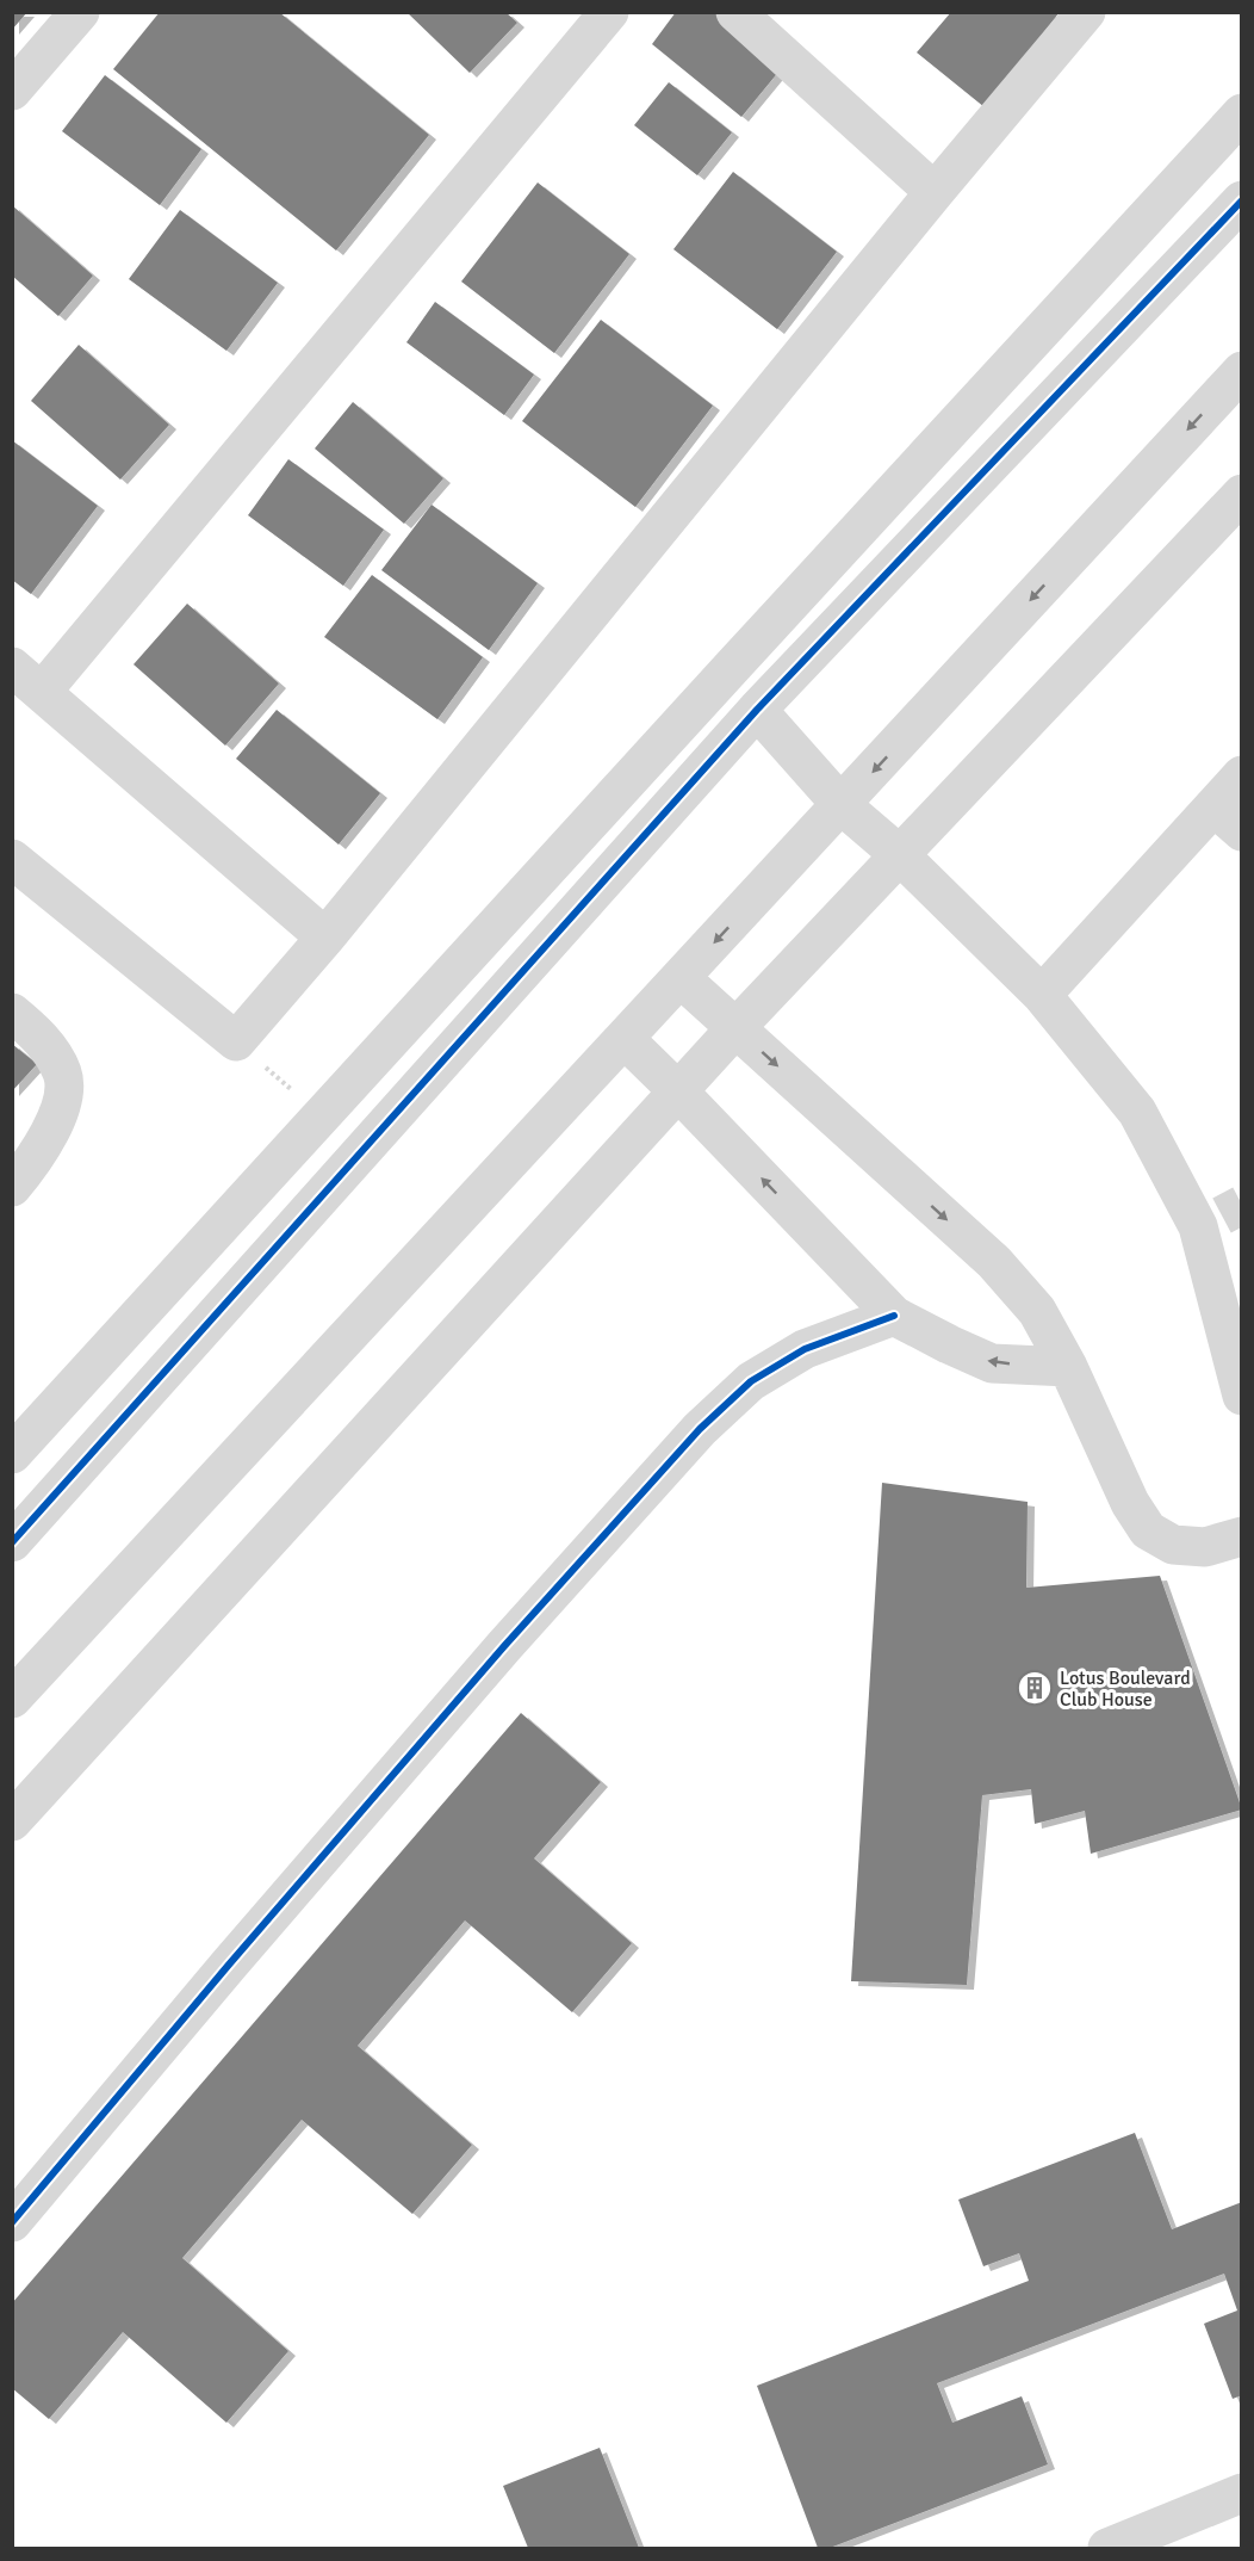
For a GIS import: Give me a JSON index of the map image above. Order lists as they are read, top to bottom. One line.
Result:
{"places":{"building":["Lotus Boulevard Club House"]}}
